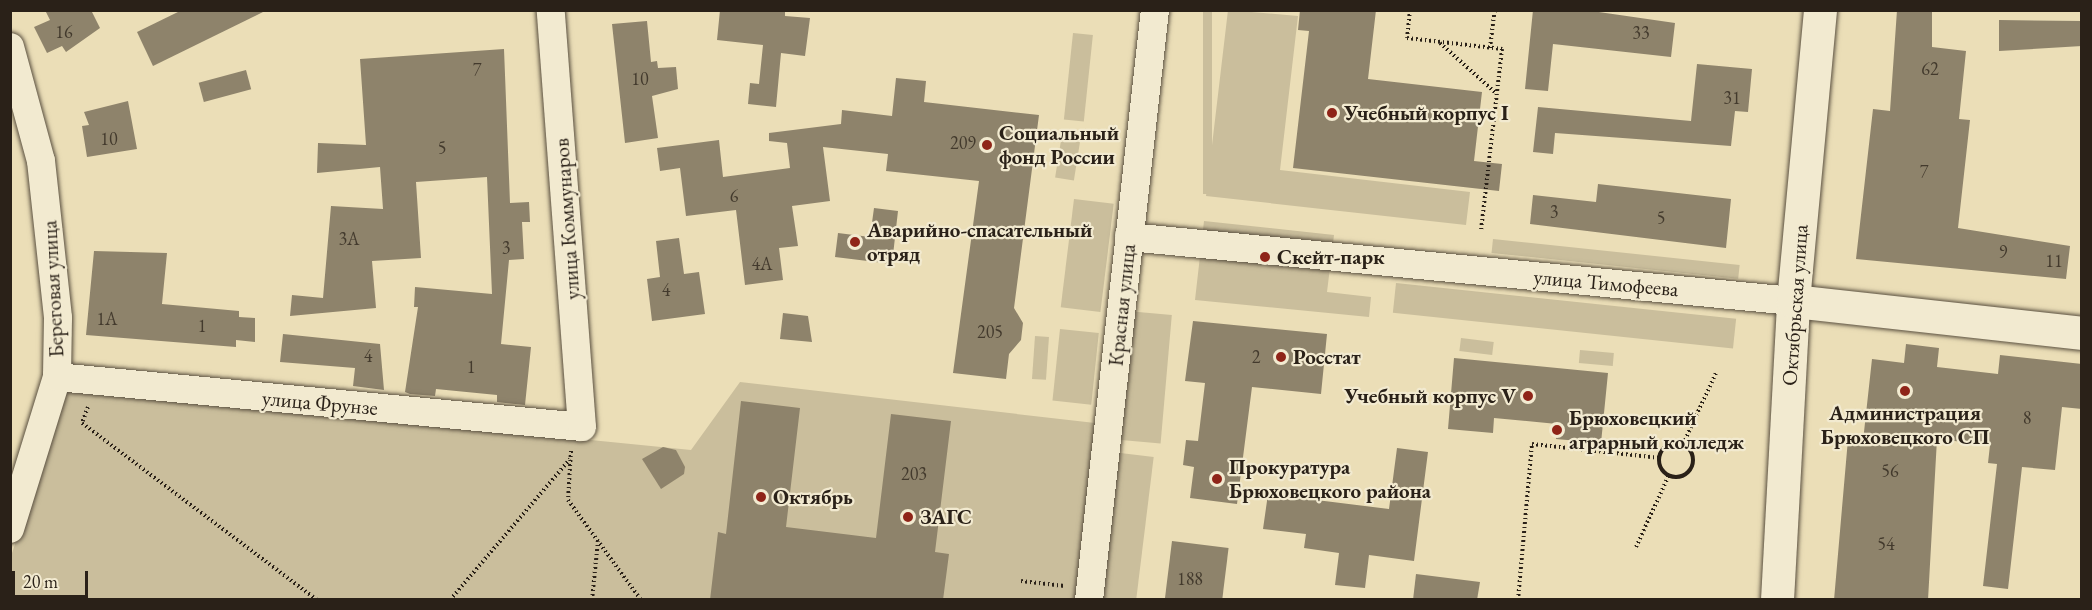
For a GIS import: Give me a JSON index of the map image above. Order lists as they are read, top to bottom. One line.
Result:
{"streets":{"street":["улица Коммунаров","улица Тимофеева","Береговая улица","Красная улица","Октябрьская улица","улица Фрунзе"]},"crossings":[["улица Коммунаров","улица Фрунзе"],["улица Тимофеева","Красная улица"],["улица Тимофеева","Октябрьская улица"],["Береговая улица","улица Фрунзе"]],"places":["Учебный корпус I","Социальный фонд России","Аварийно-спасательный отряд","Скейт-парк","Росстат","Администрация Брюховецкого СП","Учебный корпус V","Брюховецкий аграрный колледж","Прокуратура Брюховецкого района","Октябрь","ЗАГС"],"house_numbers":["16","33","62","7","10","31","10","209","5","7","6","3","5","3А","3","9","11","4А","4","1А","1","205","4","2","1","8","56","203","54","188"],"scale_bar":"20 m"}
